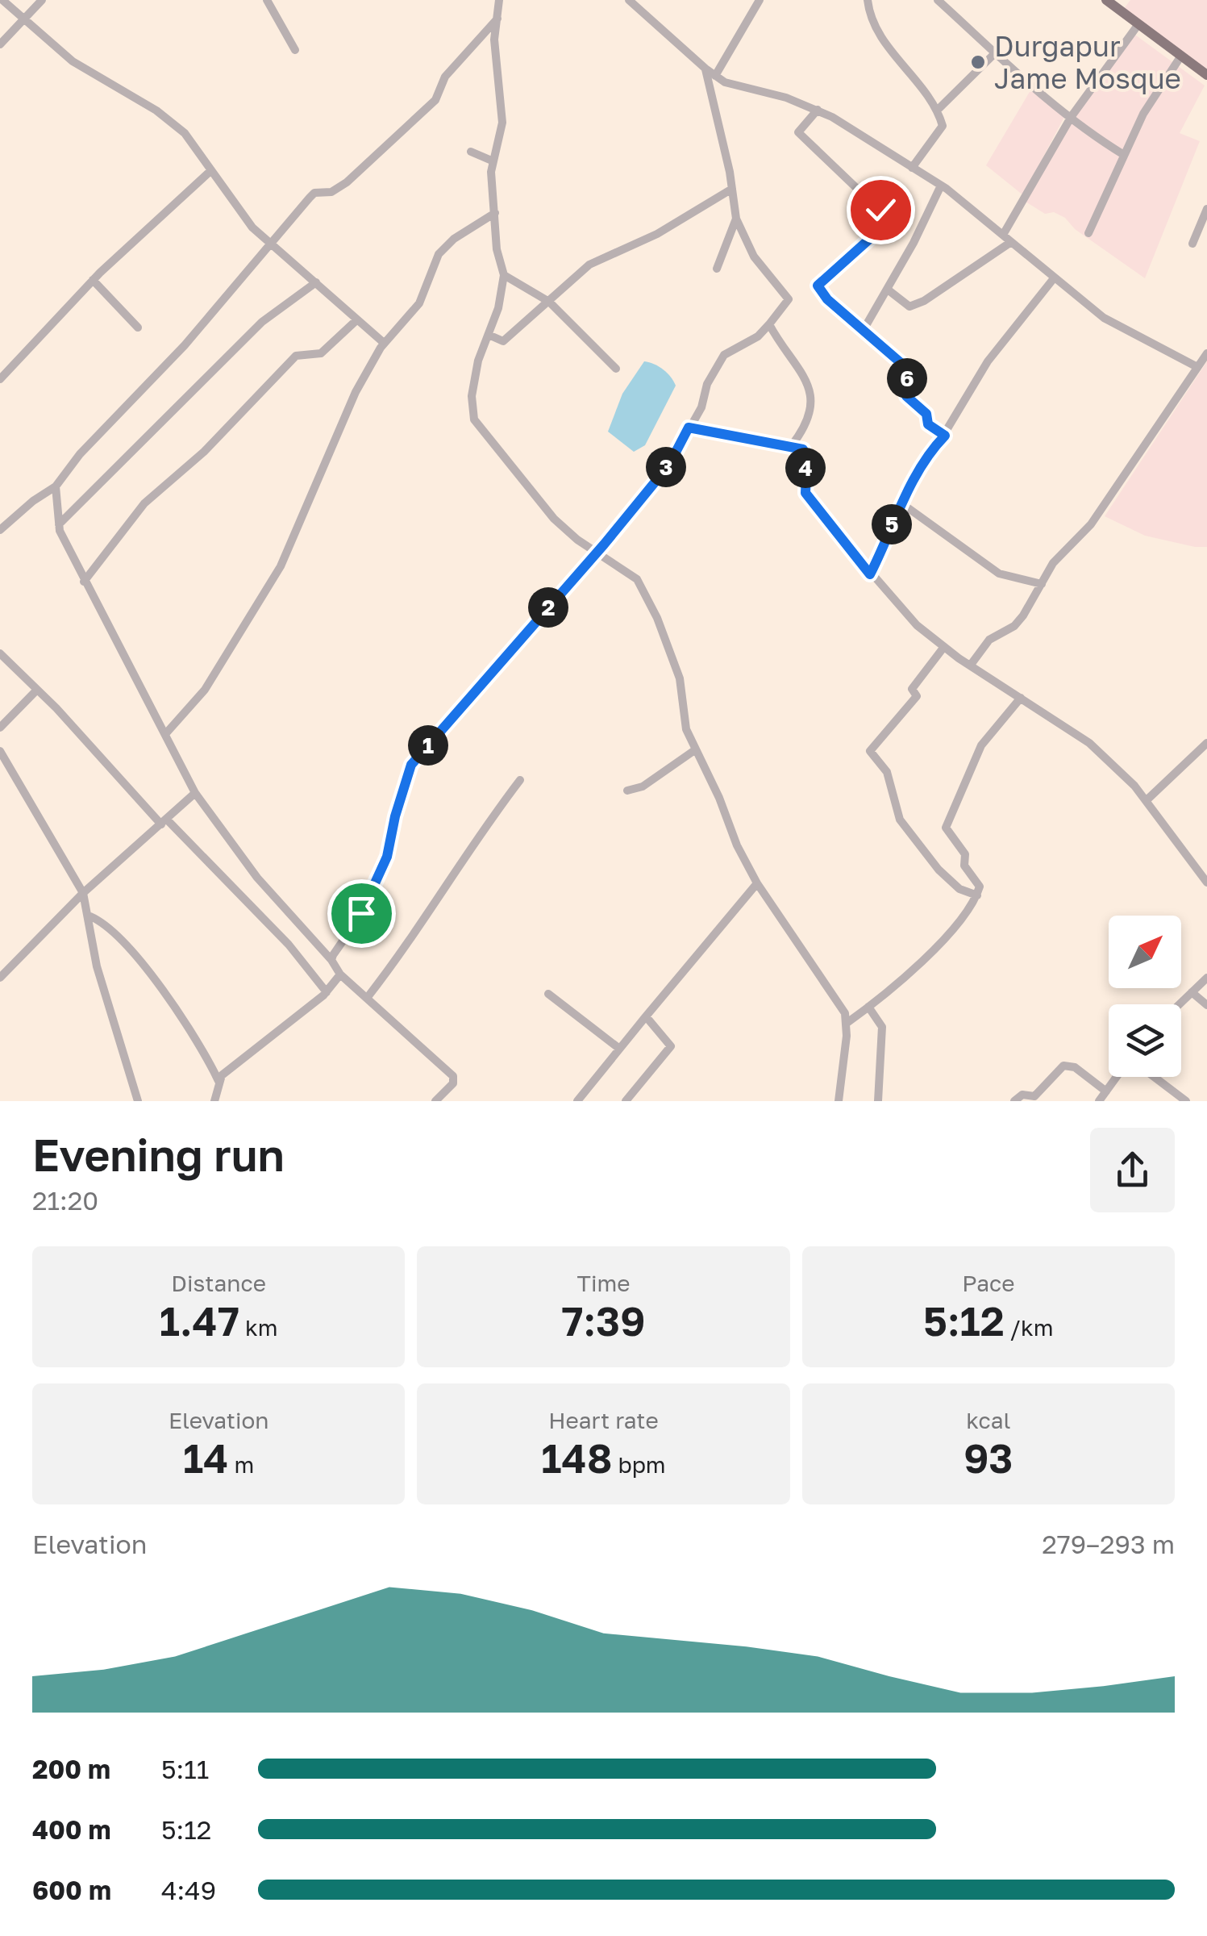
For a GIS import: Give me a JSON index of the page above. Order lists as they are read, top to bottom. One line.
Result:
{"places":["Durgapur Jame Mosque"],"north":"top right","page":{"pins":["6","3","4","5","2","1"],"heading":["Evening run","21:20"],"stats":[["Distance","1.47 km"],["Time","7:39"],["Pace","5:12 /km"],["Elevation","14 m"],["Heart rate","148 bpm"],["kcal","93"]],"chart":["Elevation","279–293 m"],"list":[{"name":"200 m","note":"5:11"},{"name":"400 m","note":"5:12"},{"name":"600 m","note":"4:49"}]}}
